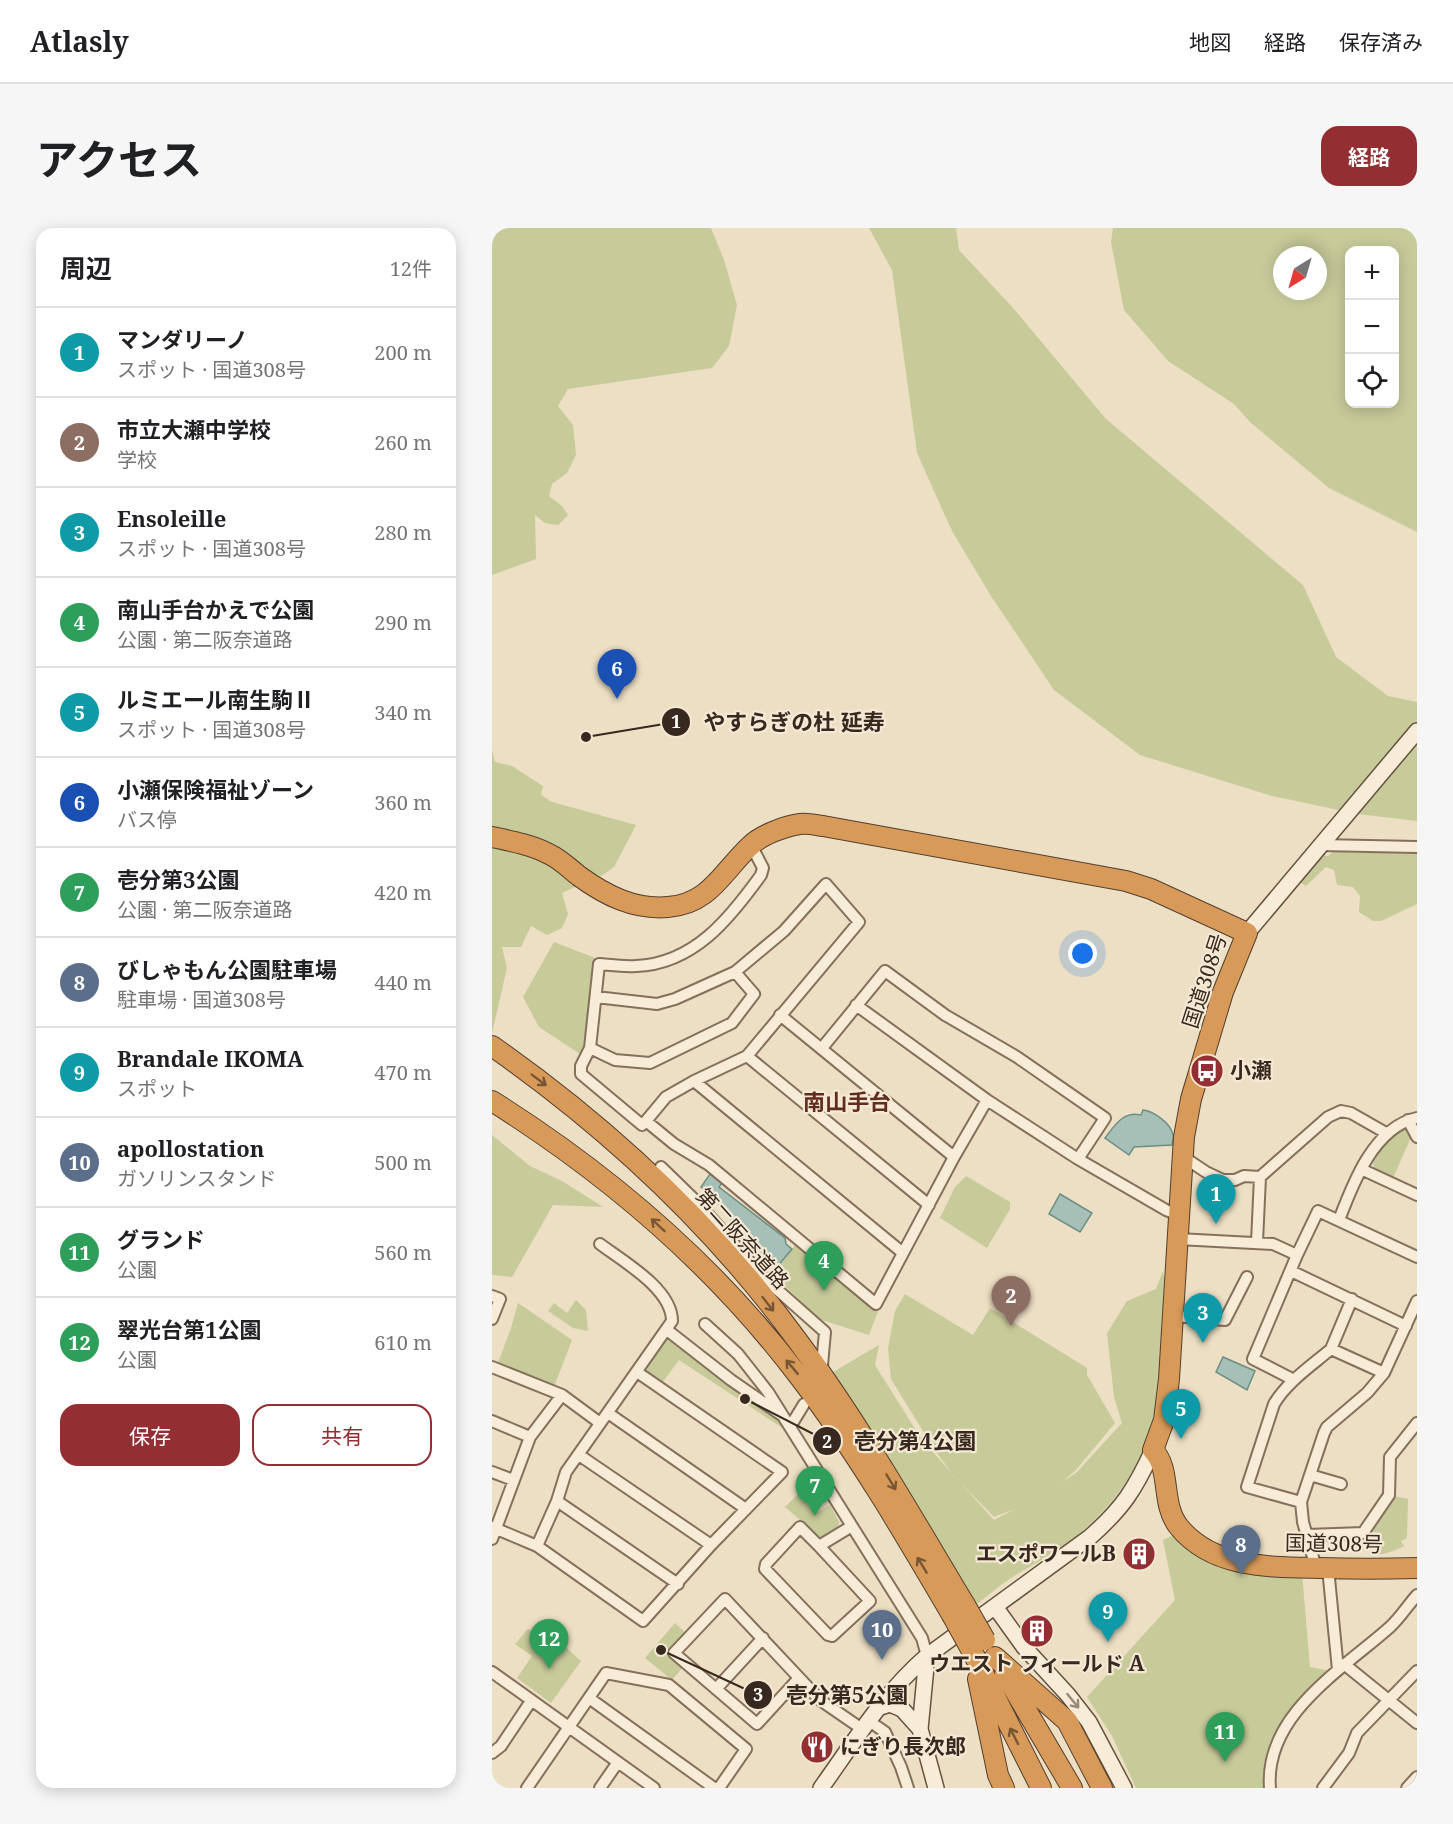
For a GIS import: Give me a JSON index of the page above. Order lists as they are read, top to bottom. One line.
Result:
{"streets":{"highway":["国道308号","第二阪奈道路"]},"districts":["南山手台"],"places":{"other":["やすらぎの杜 延寿","壱分第4公園","壱分第5公園"],"bus stop":["小瀬"],"building":["エスポワールB","ウエスト フィールド A"],"restaurant":["にぎり長次郎"]},"north":"bottom left","page":{"header":"Atlasly","nav":["地図","経路","保存済み"],"title":"アクセス","buttons":["経路",["保存","共有"]],"heading":["周辺","12件"],"map_buttons":["+","−"],"list":[{"mark":"1","name":"マンダリーノ","note":"スポット · 国道308号","value":"200 m"},{"mark":"2","name":"市立大瀬中学校","note":"学校","value":"260 m"},{"mark":"3","name":"Ensoleille","note":"スポット · 国道308号","value":"280 m"},{"mark":"4","name":"南山手台かえで公園","note":"公園 · 第二阪奈道路","value":"290 m"},{"mark":"5","name":"ルミエール南生駒Ⅱ","note":"スポット · 国道308号","value":"340 m"},{"mark":"6","name":"小瀬保険福祉ゾーン","note":"バス停","value":"360 m"},{"mark":"7","name":"壱分第3公園","note":"公園 · 第二阪奈道路","value":"420 m"},{"mark":"8","name":"びしゃもん公園駐車場","note":"駐車場 · 国道308号","value":"440 m"},{"mark":"9","name":"Brandale IKOMA","note":"スポット","value":"470 m"},{"mark":"10","name":"apollostation","note":"ガソリンスタンド","value":"500 m"},{"mark":"11","name":"グランド","note":"公園","value":"560 m"},{"mark":"12","name":"翠光台第1公園","note":"公園","value":"610 m"}],"pins":["6","1","4","2","3","5","7","8","9","10","12","11"]}}
